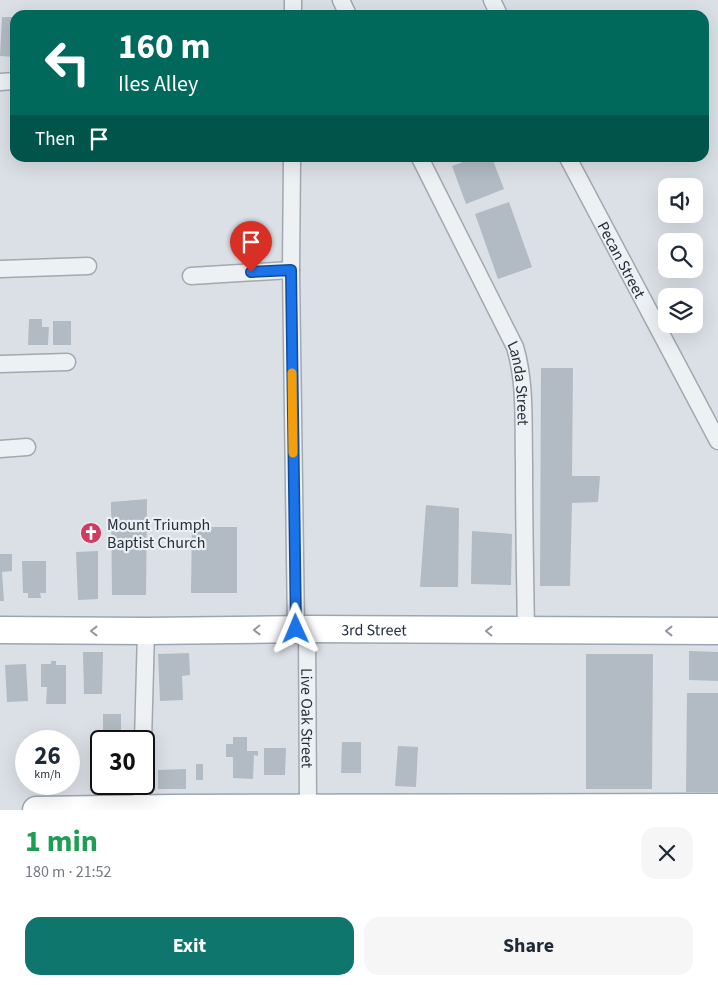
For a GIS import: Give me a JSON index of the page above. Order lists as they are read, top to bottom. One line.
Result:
{"streets":{"main road":["3rd Street"],"street":["Pecan Street","Landa Street","Live Oak Street"]},"crossings":[["Landa Street","3rd Street"],["3rd Street","Live Oak Street"]],"places":{"church":["Mount Triumph Baptist Church"]},"page":{"turn":["160 m","Iles Alley"],"then":"Then","speed":"26 km/h","limit":"30","heading":["1 min","180 m · 21:52"],"buttons":["Exit","Share"]}}
